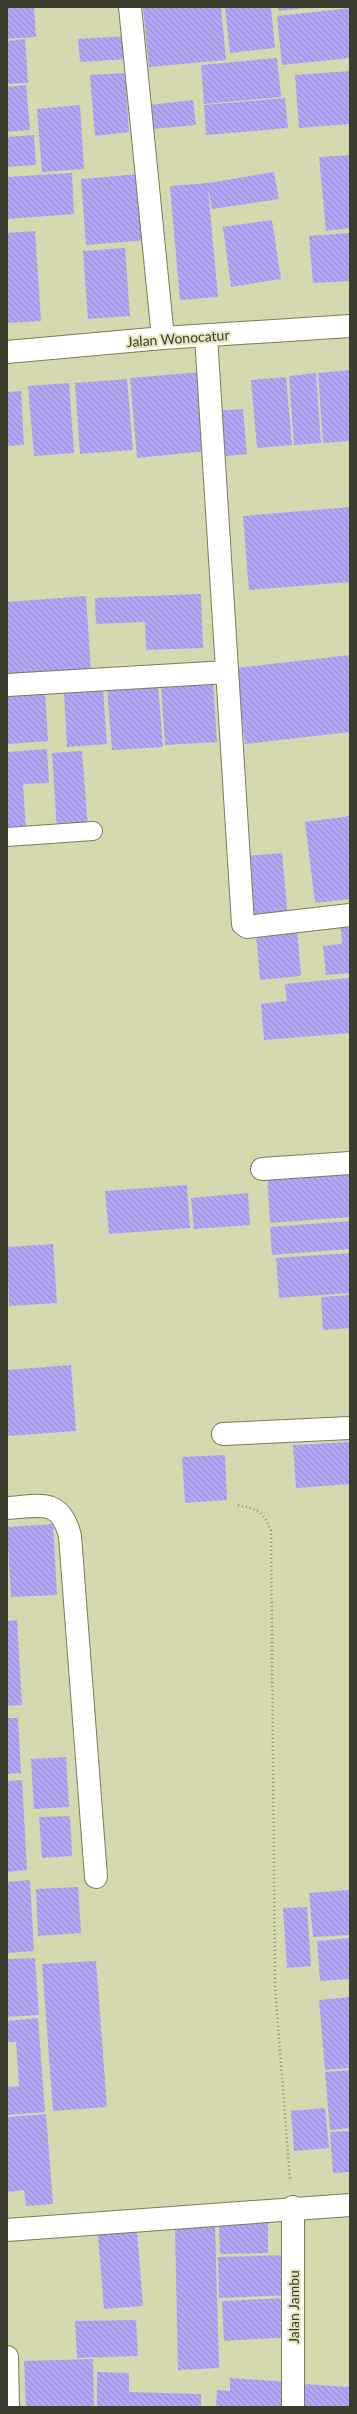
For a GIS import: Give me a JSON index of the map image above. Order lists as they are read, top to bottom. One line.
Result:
{"streets":{"street":["Jalan Wonocatur","Jalan Jambu"]}}
